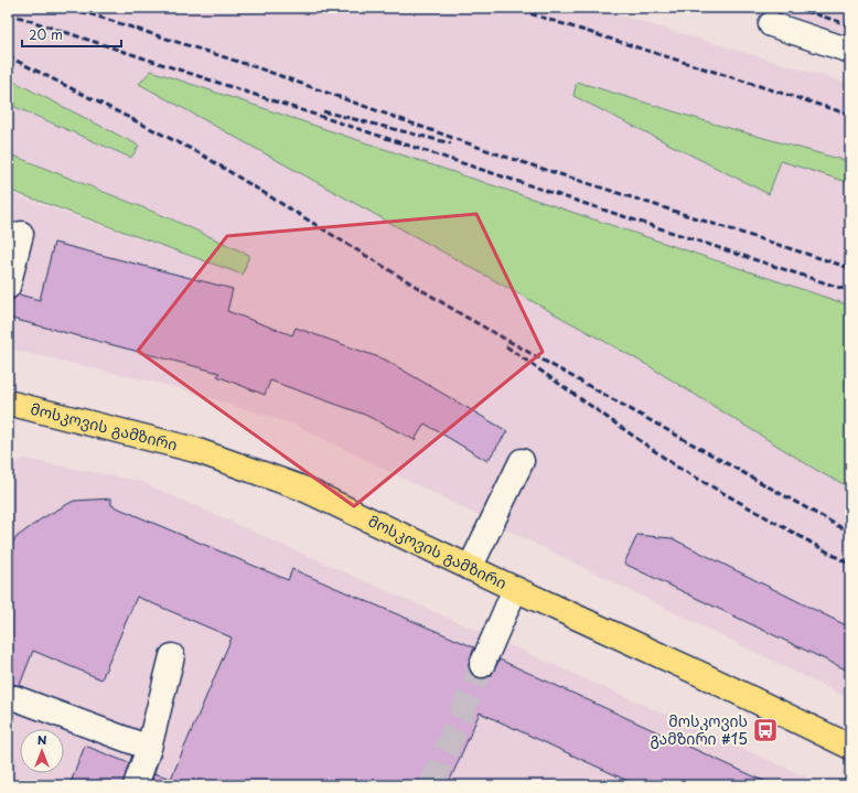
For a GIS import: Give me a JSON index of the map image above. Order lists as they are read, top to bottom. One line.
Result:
{"streets":{"main road":["მოსკოვის გამზირი"]},"places":{"bus stop":["მოსკოვის გამზირი #15"]},"scale_bar":"20 m","north":"top"}
